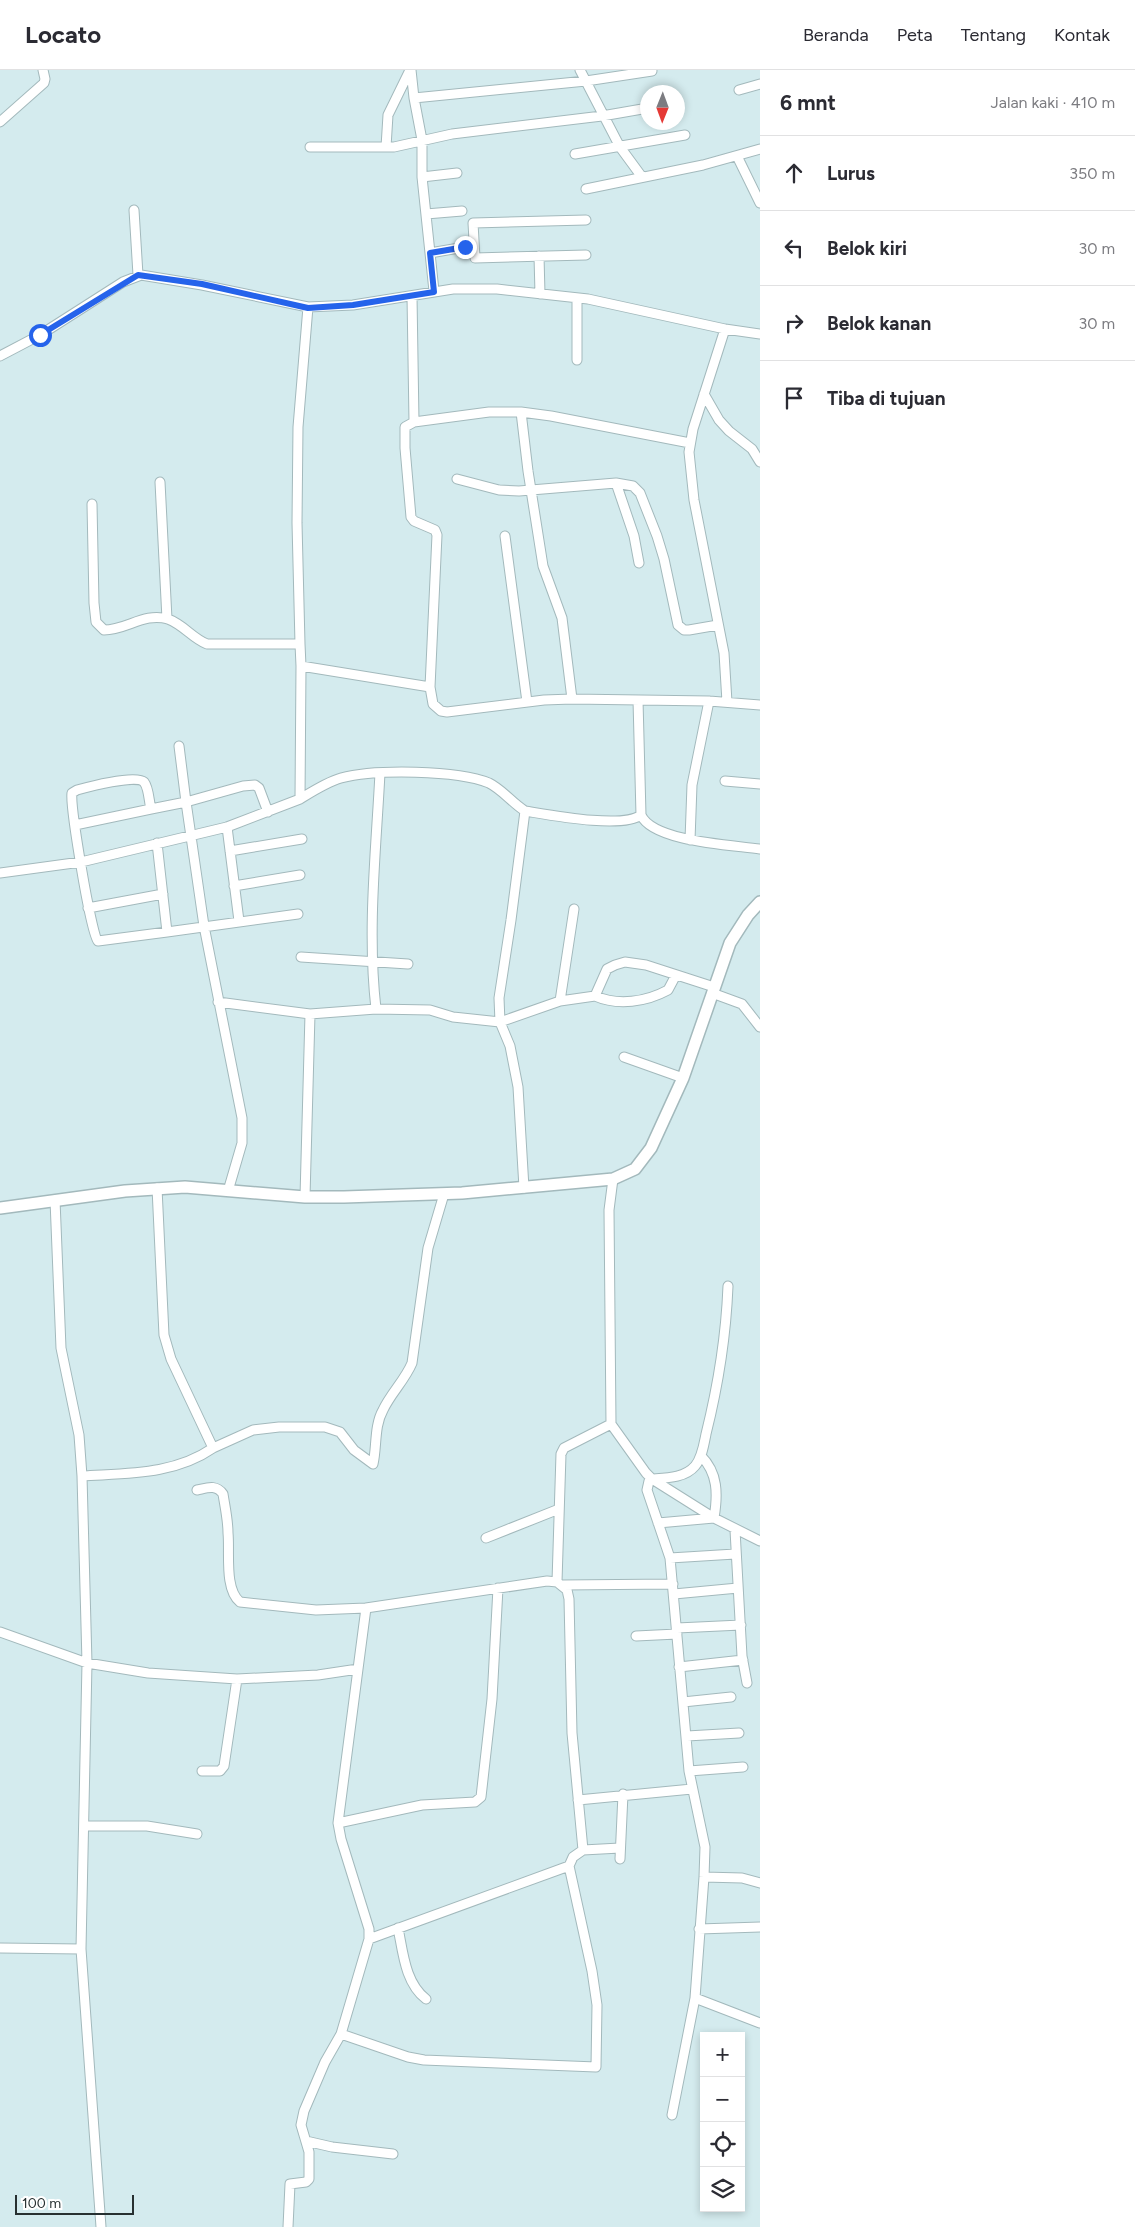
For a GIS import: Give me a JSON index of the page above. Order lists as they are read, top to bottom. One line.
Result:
{"scale_bar":"100 m","north":"bottom","page":{"header":"Locato","nav":["Beranda","Peta","Tentang","Kontak"],"heading":["6 mnt","Jalan kaki · 410 m"],"list":[["Lurus","350 m"],["Belok kiri","30 m"],["Belok kanan","30 m"],"Tiba di tujuan"],"map_buttons":["+","−"],"scale":"100 m"}}
